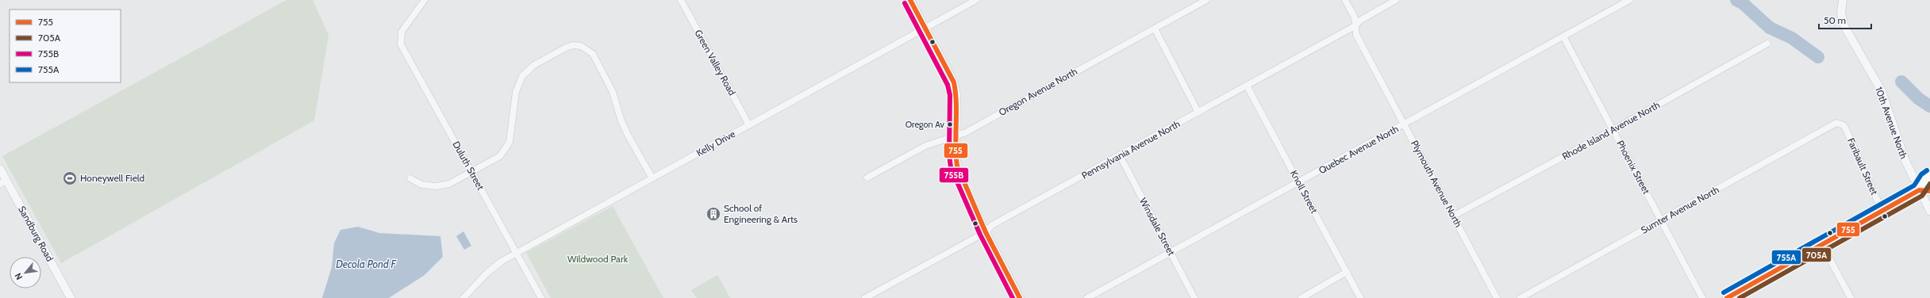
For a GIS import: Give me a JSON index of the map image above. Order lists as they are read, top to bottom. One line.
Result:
{"streets":{"street":["Green Valley Road","Oregon Avenue North","10th Avenue North","Rhode Island Avenue North","Kelly Drive","Pennsylvania Avenue North","Quebec Avenue North","Duluth Street","Faribault Street","Phoenix Street","Plymouth Avenue North","Knoll Street","Sumter Avenue North","Winsdale Street","Sandburg Road"]},"crossings":[["Green Valley Road","Kelly Drive"],["Rhode Island Avenue North","Phoenix Street"],["Rhode Island Avenue North","Plymouth Avenue North"],["Kelly Drive","Duluth Street"],["Pennsylvania Avenue North","Plymouth Avenue North"],["Pennsylvania Avenue North","Knoll Street"],["Pennsylvania Avenue North","Winsdale Street"],["Quebec Avenue North","Phoenix Street"],["Quebec Avenue North","Plymouth Avenue North"],["Quebec Avenue North","Knoll Street"],["Quebec Avenue North","Winsdale Street"],["Faribault Street","Sumter Avenue North"],["Phoenix Street","Sumter Avenue North"]],"water":["Decola Pond F"],"parks":["Wildwood Park"],"places":{"other":["Oregon Av"],"sports":["Honeywell Field"],"building":["School of Engineering & Arts"]},"lines":["transit line 755","transit line 755B","transit line 755A","transit line 705A"],"legend":["755","705A","755B","755A"],"scale_bar":"50 m","north":"bottom left"}
